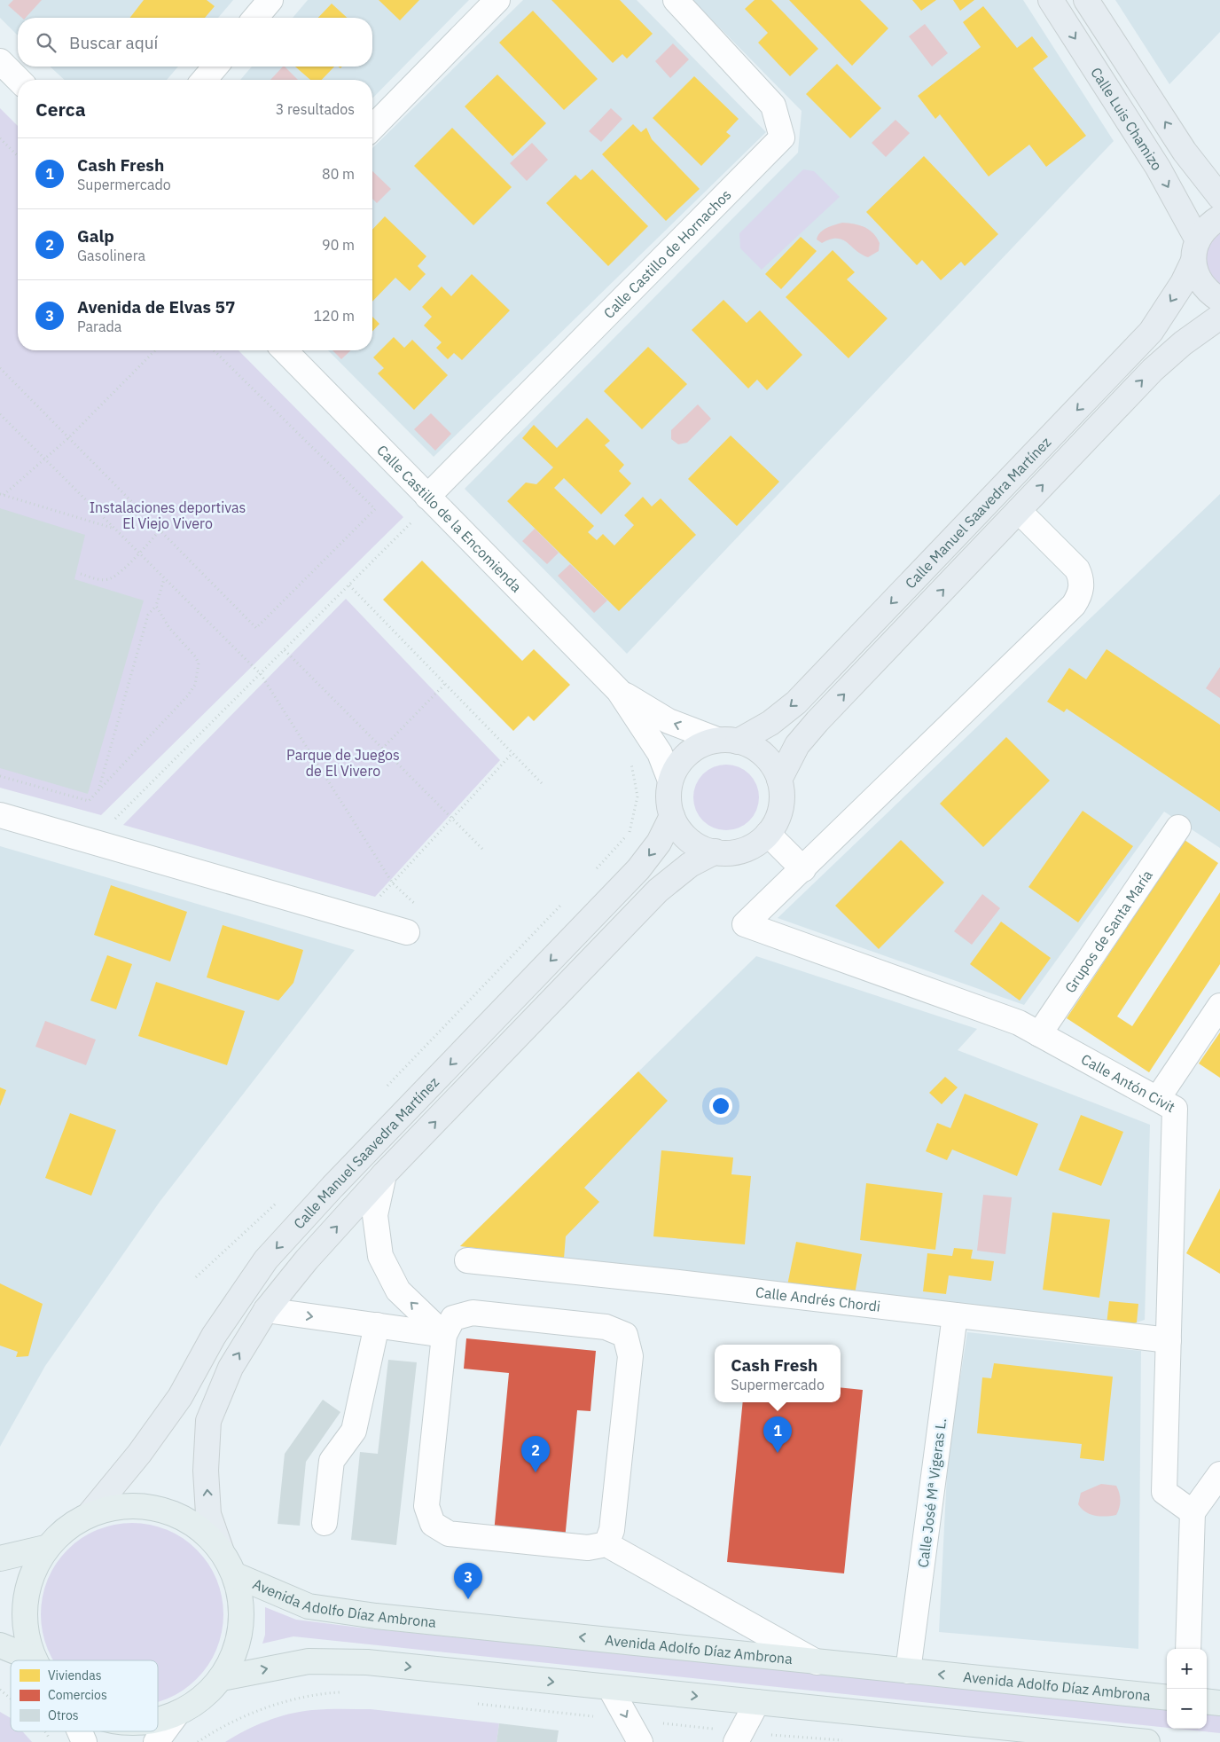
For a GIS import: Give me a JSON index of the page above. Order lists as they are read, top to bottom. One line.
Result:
{"streets":{"highway":["Avenida Adolfo Díaz Ambrona"],"main road":["Calle Luis Chamizo","Calle Manuel Saavedra Martínez"],"street":["Calle Castillo de Hornachos","Calle Castillo de la Encomienda","Grupos de Santa María","Calle Antón Civit","Calle Andrés Chordi","Calle José Mª Vigeras L."]},"crossings":[["Calle Luis Chamizo","Calle Manuel Saavedra Martínez"],["Calle Castillo de Hornachos","Calle Castillo de la Encomienda"],["Calle Manuel Saavedra Martínez","Calle Castillo de la Encomienda"],["Grupos de Santa María","Calle Antón Civit"],["Calle Antón Civit","Calle Andrés Chordi"],["Calle Andrés Chordi","Calle José Mª Vigeras L."],["Calle José Mª Vigeras L.","Avenida Adolfo Díaz Ambrona"]],"parks":["Instalaciones deportivas El Viejo Vivero","Parque de Juegos de El Vivero"],"legend":["Viviendas","Comercios","Otros"],"page":{"search":"Buscar aquí","heading":["Cerca","3 resultados"],"list":[{"mark":"1","name":"Cash Fresh","note":"Supermercado","value":"80 m"},{"mark":"2","name":"Galp","note":"Gasolinera","value":"90 m"},{"mark":"3","name":"Avenida de Elvas 57","note":"Parada","value":"120 m"}],"popup":["Cash Fresh","Supermercado"],"pins":["1","2","3"],"map_buttons":["+","−"]}}
